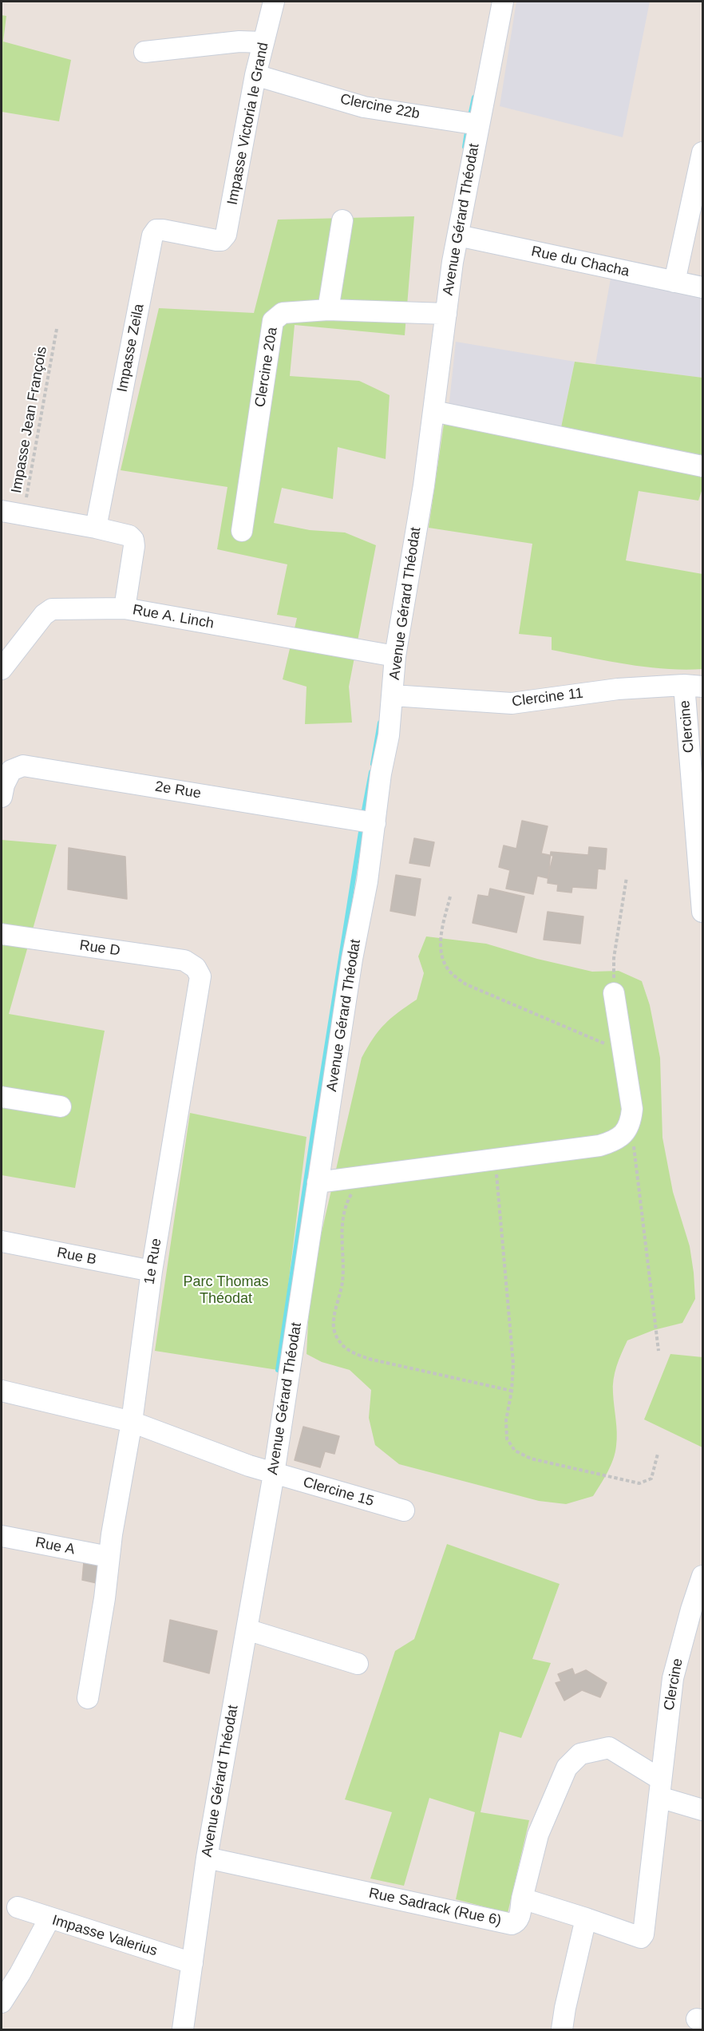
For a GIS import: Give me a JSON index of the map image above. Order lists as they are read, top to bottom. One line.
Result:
{"streets":{"street":["Clercine 22b","Impasse Victoria le Grand","Avenue Gérard Théodat","Rue du Chacha","Impasse Zeila","Clercine 20a","Rue A. Linch","Clercine 11","Clercine","2e Rue","Rue D","Rue B","1e Rue","Clercine 15","Rue A","Rue Sadrack (Rue 6)","Impasse Valerius"],"path":["Impasse Jean François"]},"crossings":[["Clercine 22b","Impasse Victoria le Grand"],["Clercine 22b","Avenue Gérard Théodat"],["Impasse Victoria le Grand","Impasse Zeila"],["Avenue Gérard Théodat","Rue du Chacha"],["Avenue Gérard Théodat","Clercine 20a"],["Avenue Gérard Théodat","Rue A. Linch"],["Avenue Gérard Théodat","Clercine 11"],["Avenue Gérard Théodat","2e Rue"],["Avenue Gérard Théodat","Clercine 15"],["Avenue Gérard Théodat","Rue Sadrack (Rue 6)"],["Avenue Gérard Théodat","Impasse Valerius"],["Impasse Zeila","Rue A. Linch"],["Impasse Jean François","Rue A. Linch"],["Clercine 11","Clercine"],["Clercine","Rue Sadrack (Rue 6)"],["Rue D","1e Rue"],["Rue B","1e Rue"],["1e Rue","Clercine 15"],["1e Rue","Rue A"]],"parks":["Parc Thomas Théodat"]}
